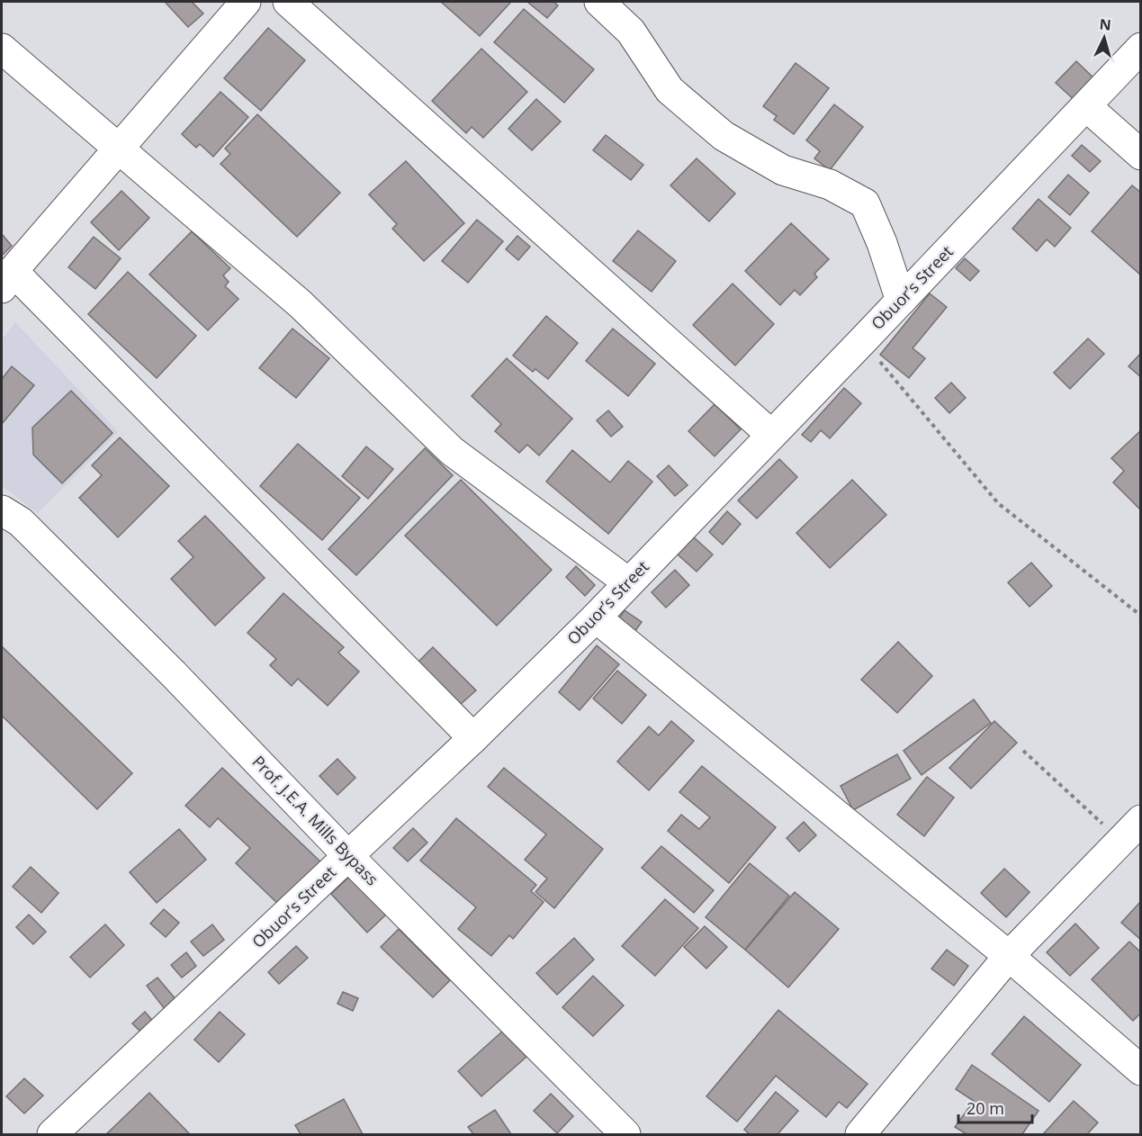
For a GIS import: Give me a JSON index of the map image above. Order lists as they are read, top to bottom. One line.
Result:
{"streets":{"street":["Obuor’s Street","Prof. J.E.A. Mills Bypass"]},"crossings":[["Obuor’s Street","Prof. J.E.A. Mills Bypass"]],"scale_bar":"20 m","north":"top"}
